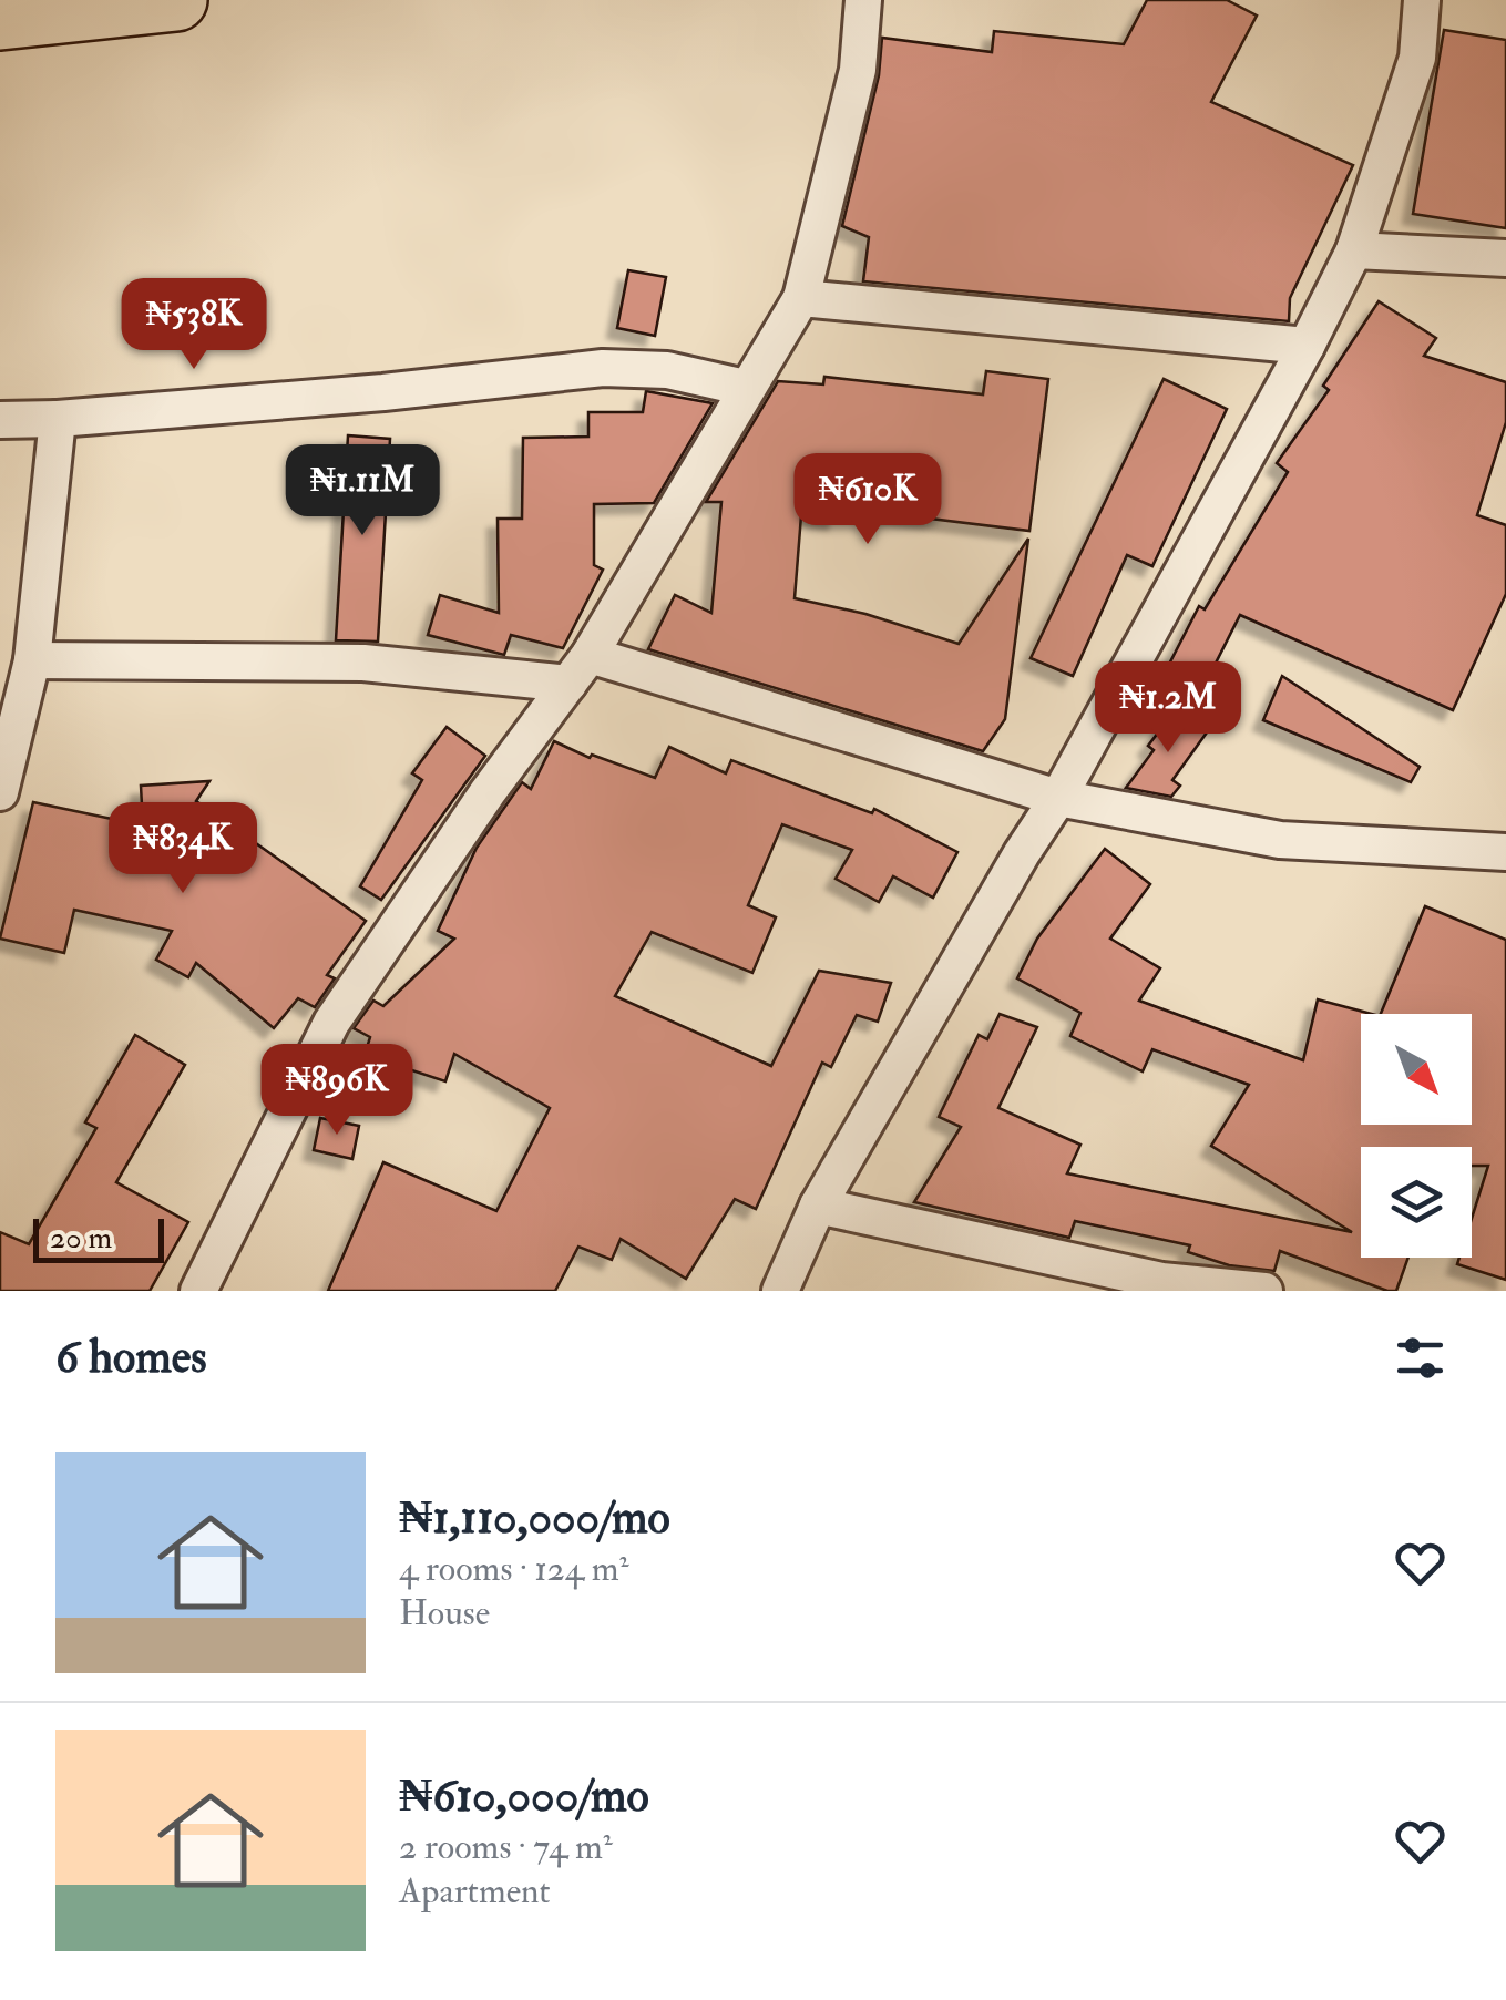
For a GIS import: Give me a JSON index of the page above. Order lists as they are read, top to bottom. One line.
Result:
{"scale_bar":"20 m","north":"bottom right","page":{"price":["₦538K","₦1.11M","₦610K","₦1.2M","₦834K","₦896K"],"scale":"20 m","heading":"6 homes","list":[{"name":"₦1,110,000/mo","note":"4 rooms · 124 m² · House"},{"name":"₦610,000/mo","note":"2 rooms · 74 m² · Apartment"}]}}
